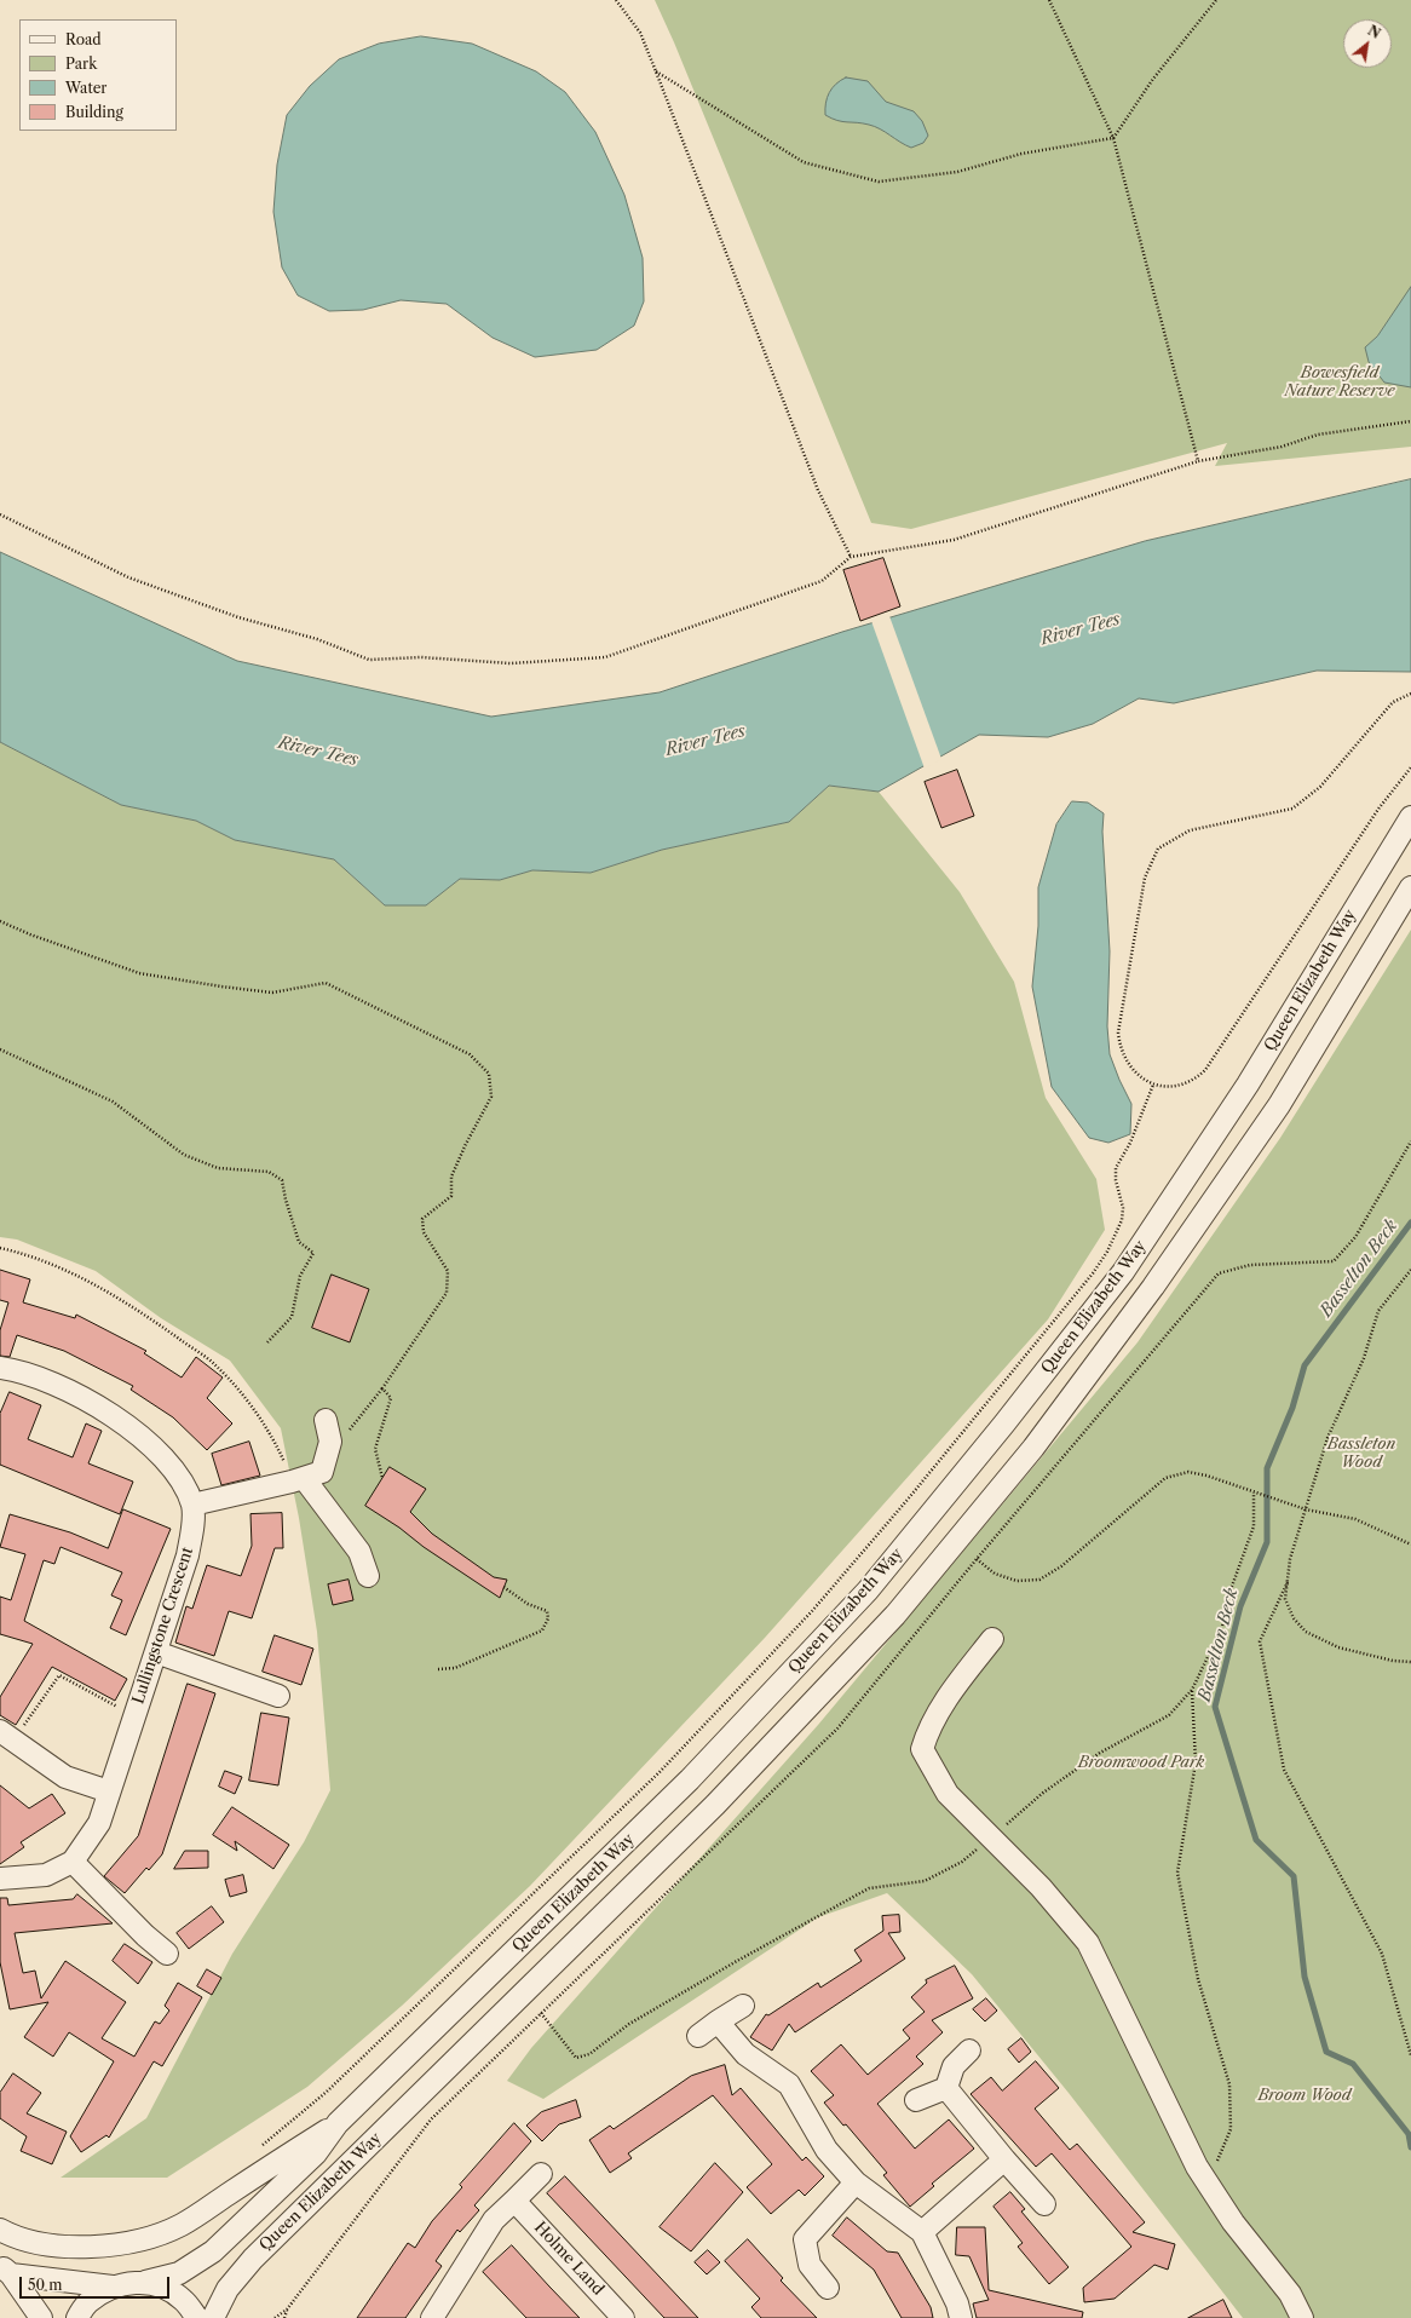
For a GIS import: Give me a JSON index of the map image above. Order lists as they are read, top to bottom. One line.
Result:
{"streets":{"street":["Queen Elizabeth Way","Lullingstone Crescent","Holme Land"]},"water":["River Tees","Basselton Beck"],"parks":["Bowesfield Nature Reserve","Bassleton Wood","Broomwood Park","Broom Wood"],"legend":["Road","Park","Water","Building"],"scale_bar":"50 m","north":"top right"}
